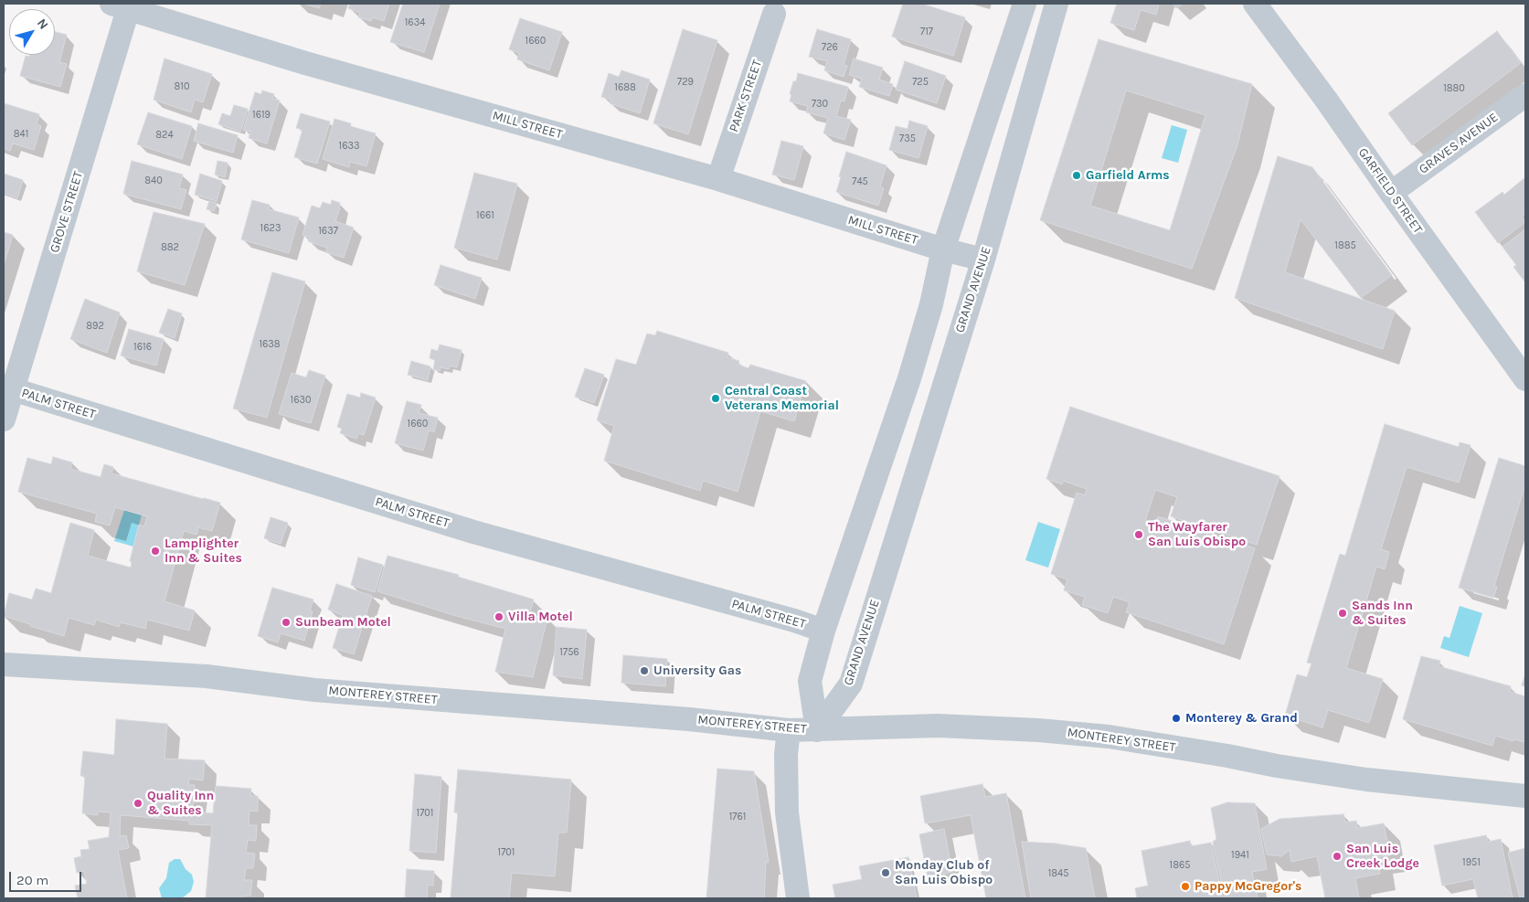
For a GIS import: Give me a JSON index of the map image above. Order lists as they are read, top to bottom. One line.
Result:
{"streets":{"street":["PARK STREET","MILL STREET","GRAVES AVENUE","GARFIELD STREET","GROVE STREET","GRAND AVENUE","PALM STREET","MONTEREY STREET"]},"crossings":[["PARK STREET","MILL STREET"],["MILL STREET","GROVE STREET"],["MILL STREET","GRAND AVENUE"],["GRAVES AVENUE","GARFIELD STREET"],["GROVE STREET","PALM STREET"],["GRAND AVENUE","MONTEREY STREET"]],"places":["Garfield Arms","Central Coast Veterans Memorial","The Wayfarer San Luis Obispo","Lamplighter Inn & Suites","Sands Inn & Suites","Villa Motel","Sunbeam Motel","University Gas","Monterey & Grand","Quality Inn & Suites","San Luis Creek Lodge","Monday Club of San Luis Obispo","Pappy McGregor's"],"house_numbers":["1634","717","1660","726","729","725","810","1688","1880","730","1619","841","824","735","1633","840","745","1661","1623","1637","1885","882","892","1638","1616","1630","1660","1756","1701","1761","1701","1941","1951","1865","1845"],"scale_bar":"20 m","north":"top right"}
